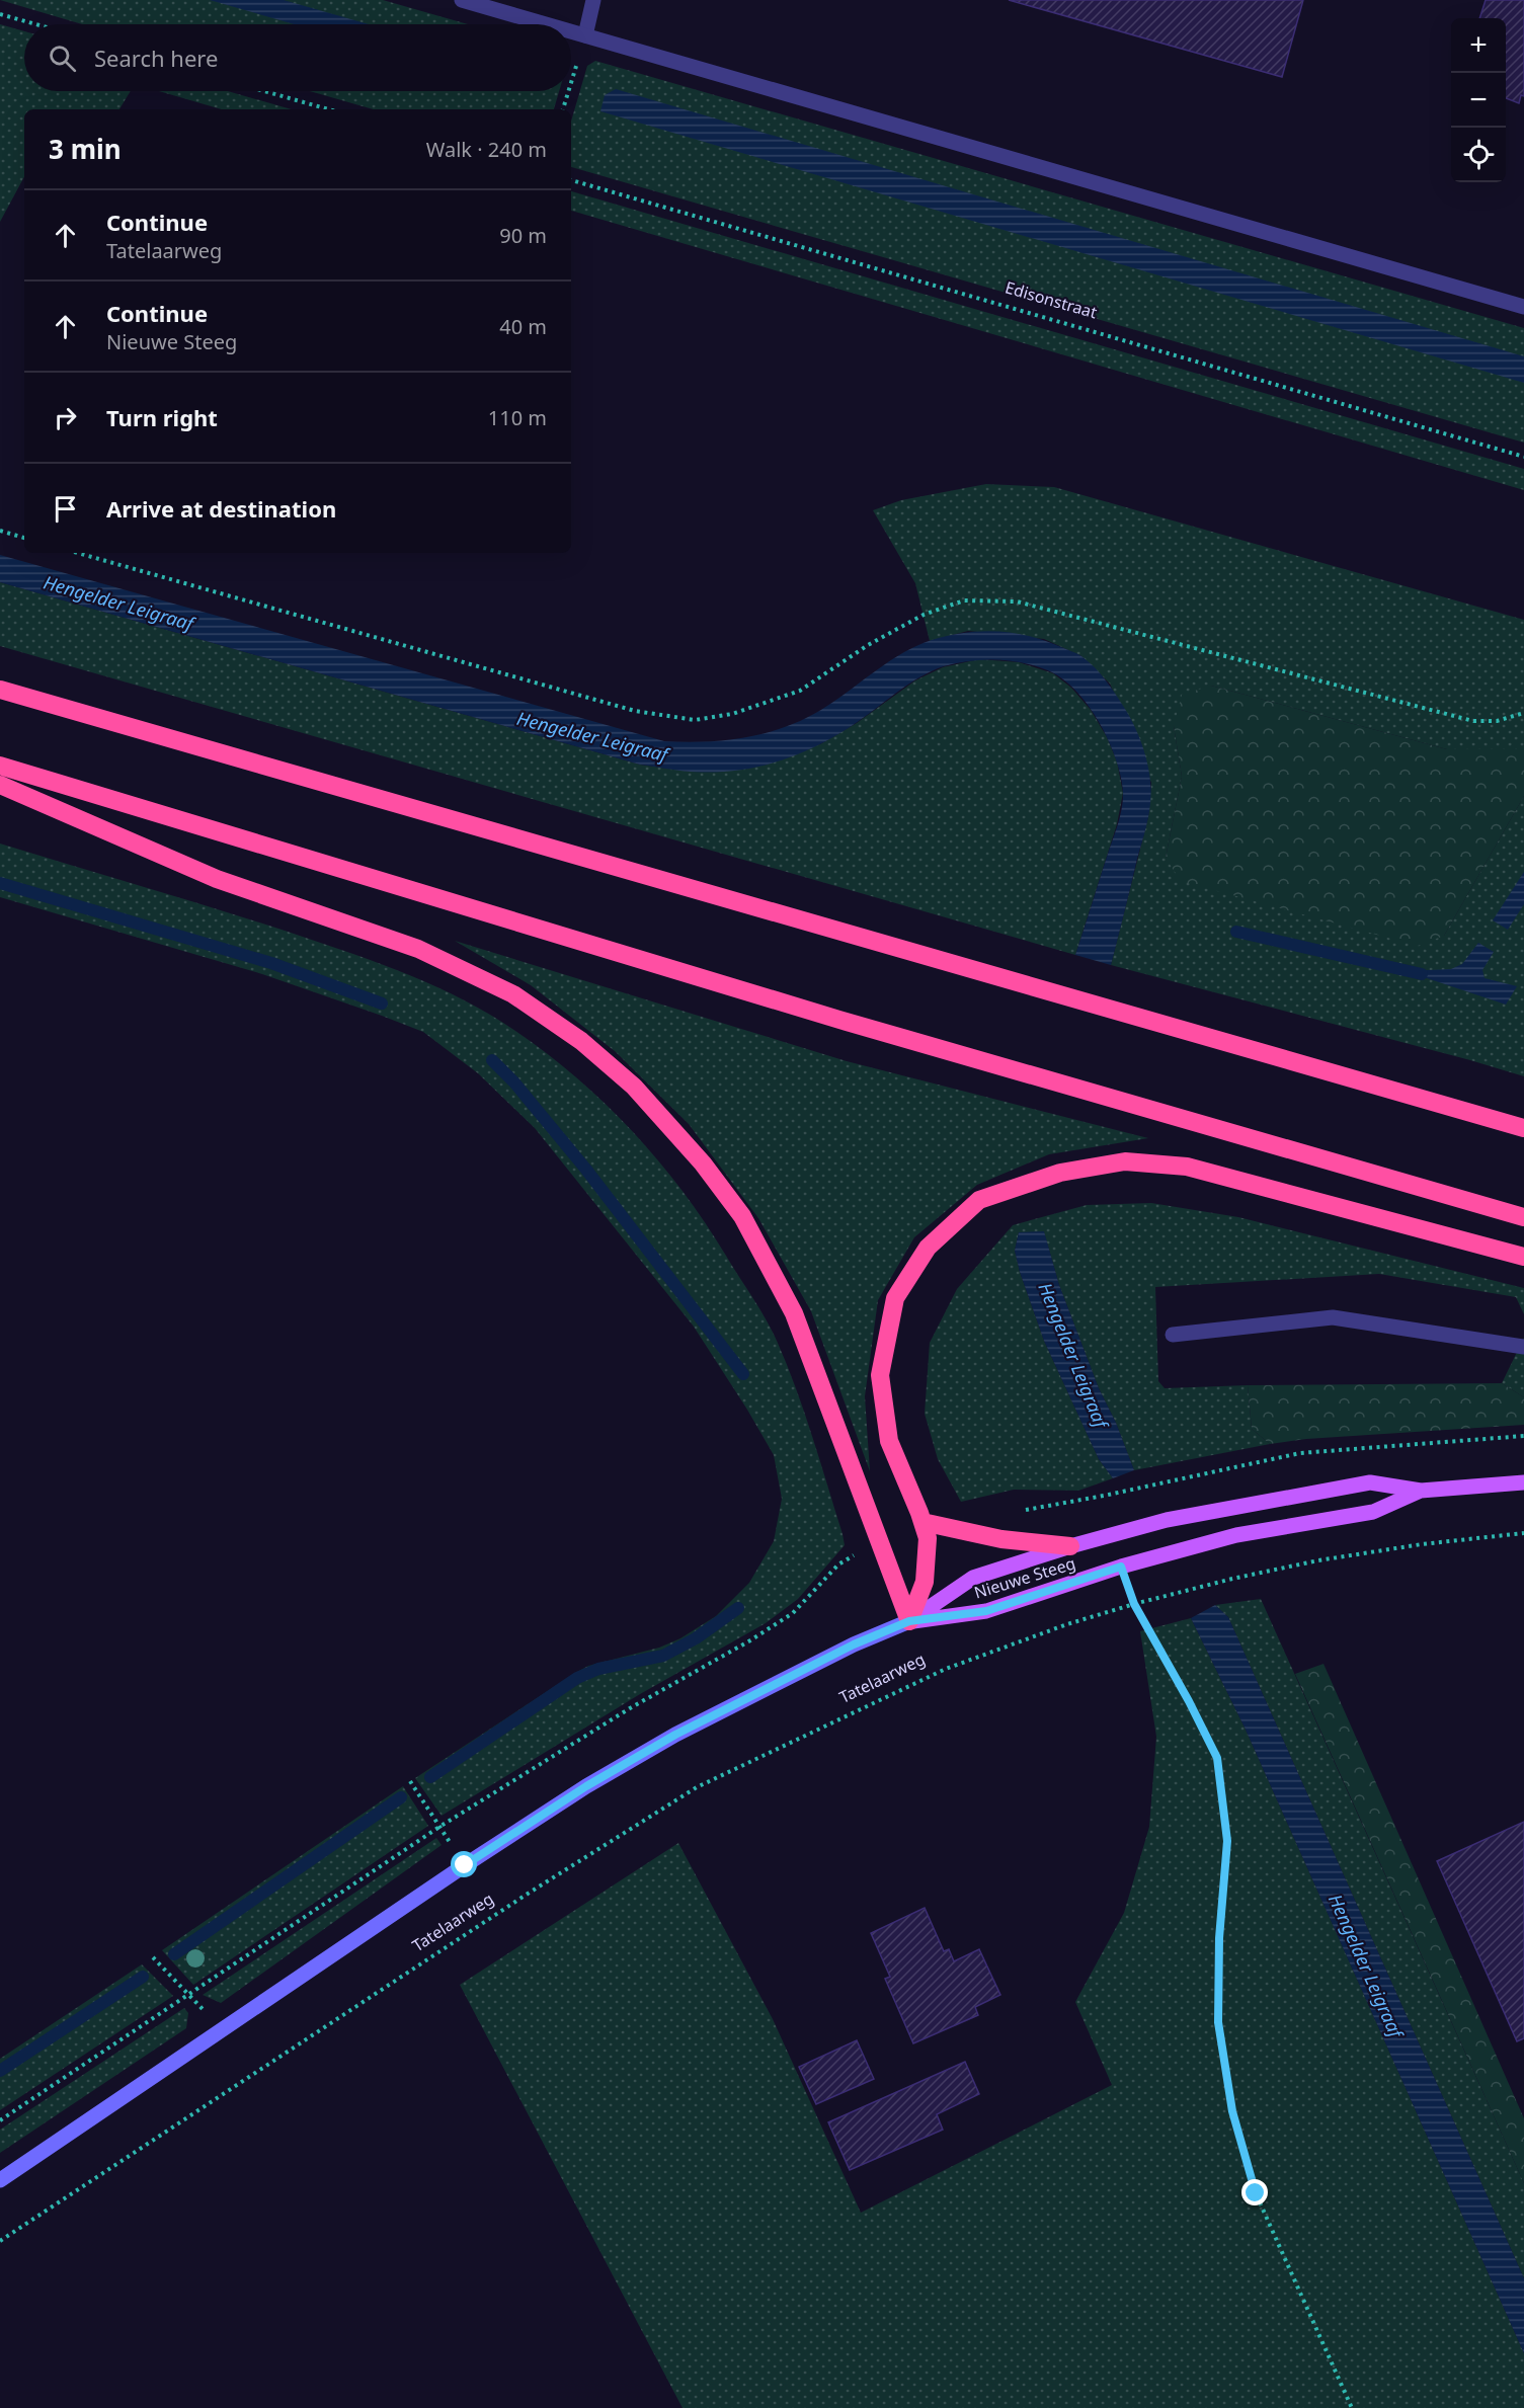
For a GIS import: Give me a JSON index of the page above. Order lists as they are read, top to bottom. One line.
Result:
{"streets":{"main road":["Nieuwe Steeg"],"path":["Edisonstraat","Tatelaarweg"]},"water":["Hengelder Leigraaf"],"page":{"map_buttons":["+","−"],"search":"Search here","heading":["3 min","Walk · 240 m"],"list":[["Continue","Tatelaarweg","90 m"],["Continue","Nieuwe Steeg","40 m"],["Turn right","110 m"],"Arrive at destination"]}}
